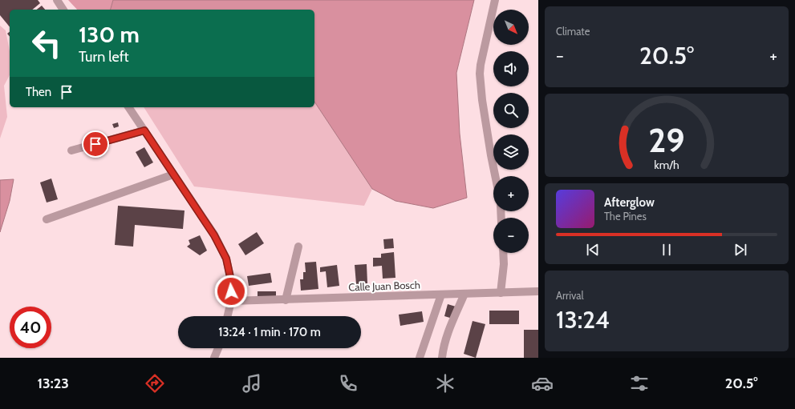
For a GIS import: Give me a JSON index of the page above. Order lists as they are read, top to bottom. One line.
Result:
{"streets":{"street":["Calle Juan Bosch"]},"north":"bottom right","page":{"tile":["Climate",["Arrival","13:24"]],"map_buttons":["+","−"],"turn":["130 m","Turn left"],"heat":["−","20.5°","+"],"then":"Then","song":["Afterglow","The Pines"],"limit":"40","trip":"13:24 · 1 min · 170 m","tabs":["13:23","20.5°"],"gauge":["29","km/h"]}}
